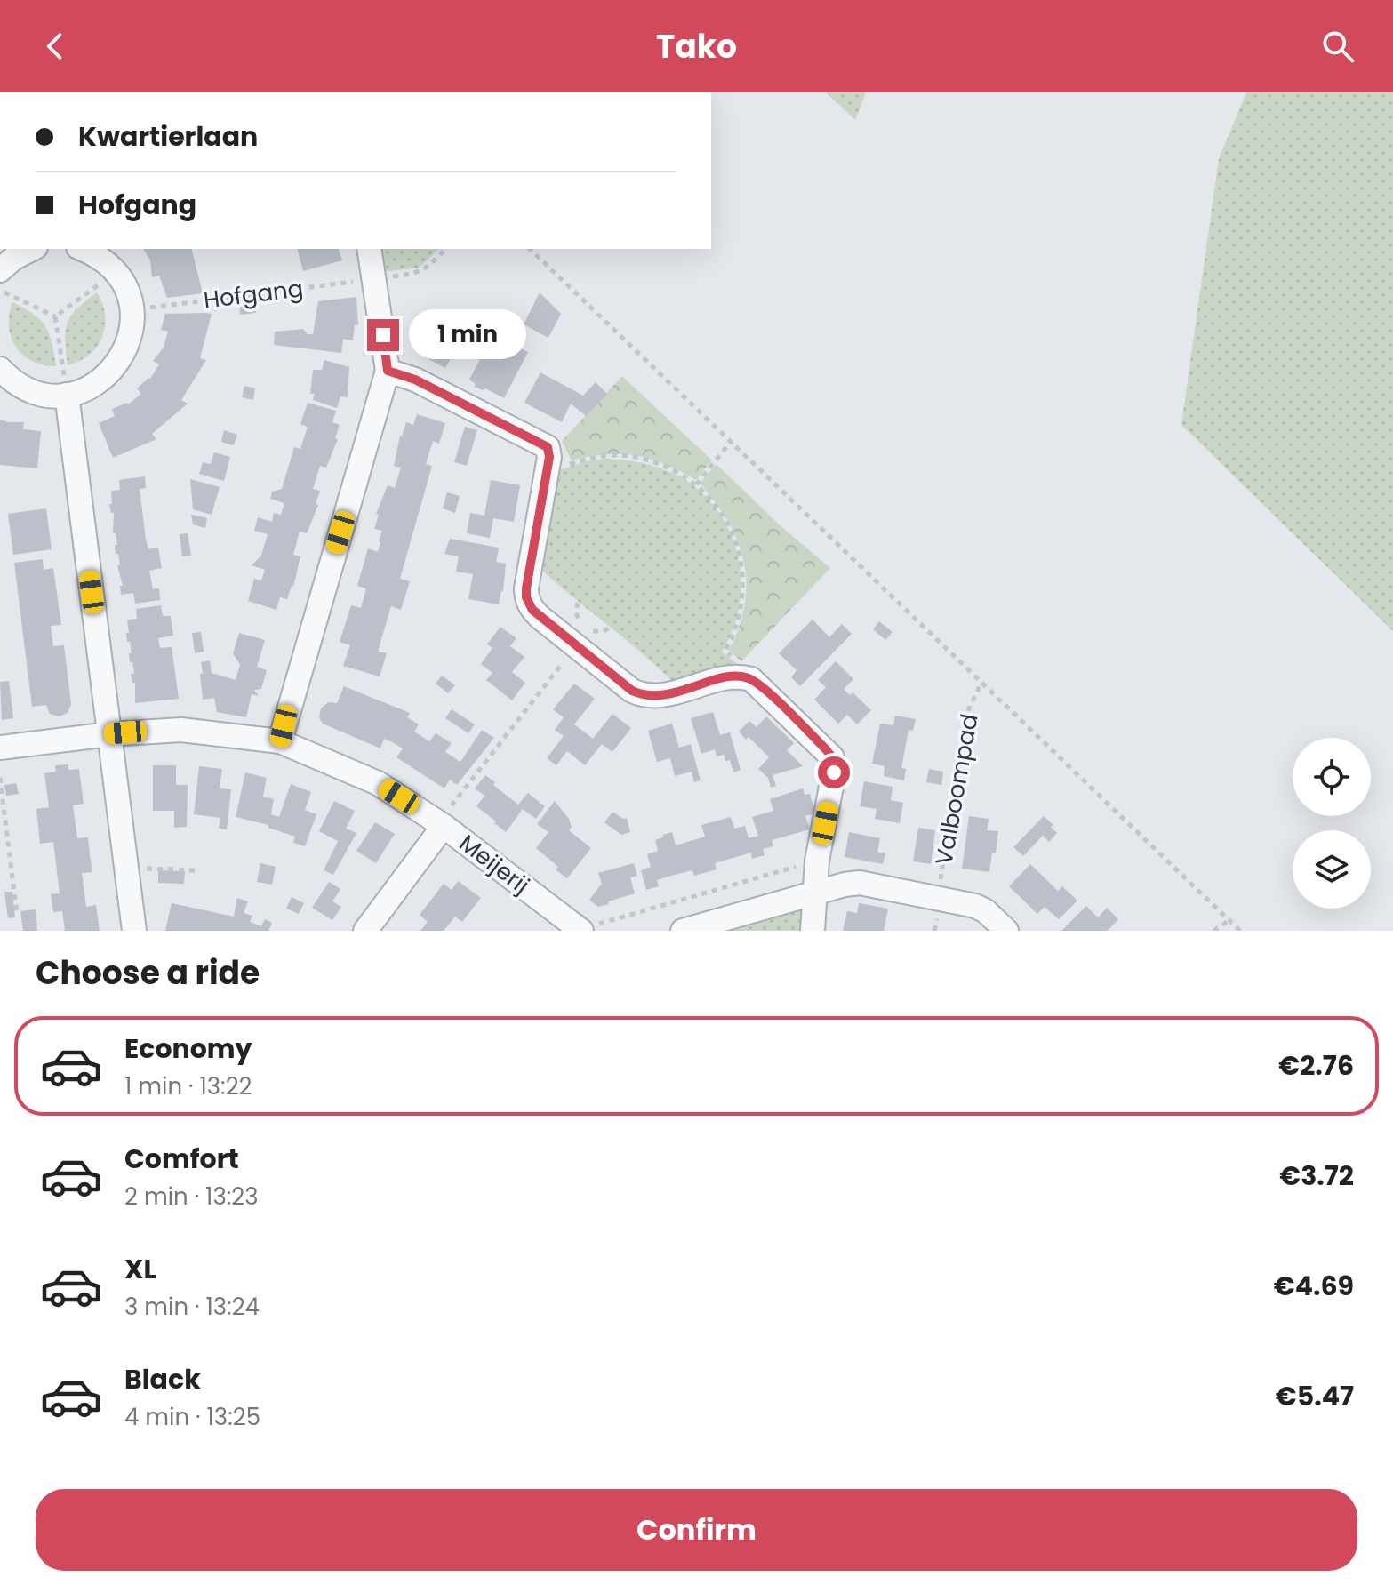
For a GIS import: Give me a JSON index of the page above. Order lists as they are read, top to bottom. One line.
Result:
{"streets":{"street":["Meijerij"],"path":["Hofgang","Valboompad"]},"page":{"header":"Tako","banner":["Kwartierlaan","Hofgang"],"bubble":"1 min","heading":"Choose a ride","list":[{"name":"Economy","note":"1 min · 13:22","value":"€2.76"},{"name":"Comfort","note":"2 min · 13:23","value":"€3.72"},{"name":"XL","note":"3 min · 13:24","value":"€4.69"},{"name":"Black","note":"4 min · 13:25","value":"€5.47"}],"buttons":"Confirm"}}
